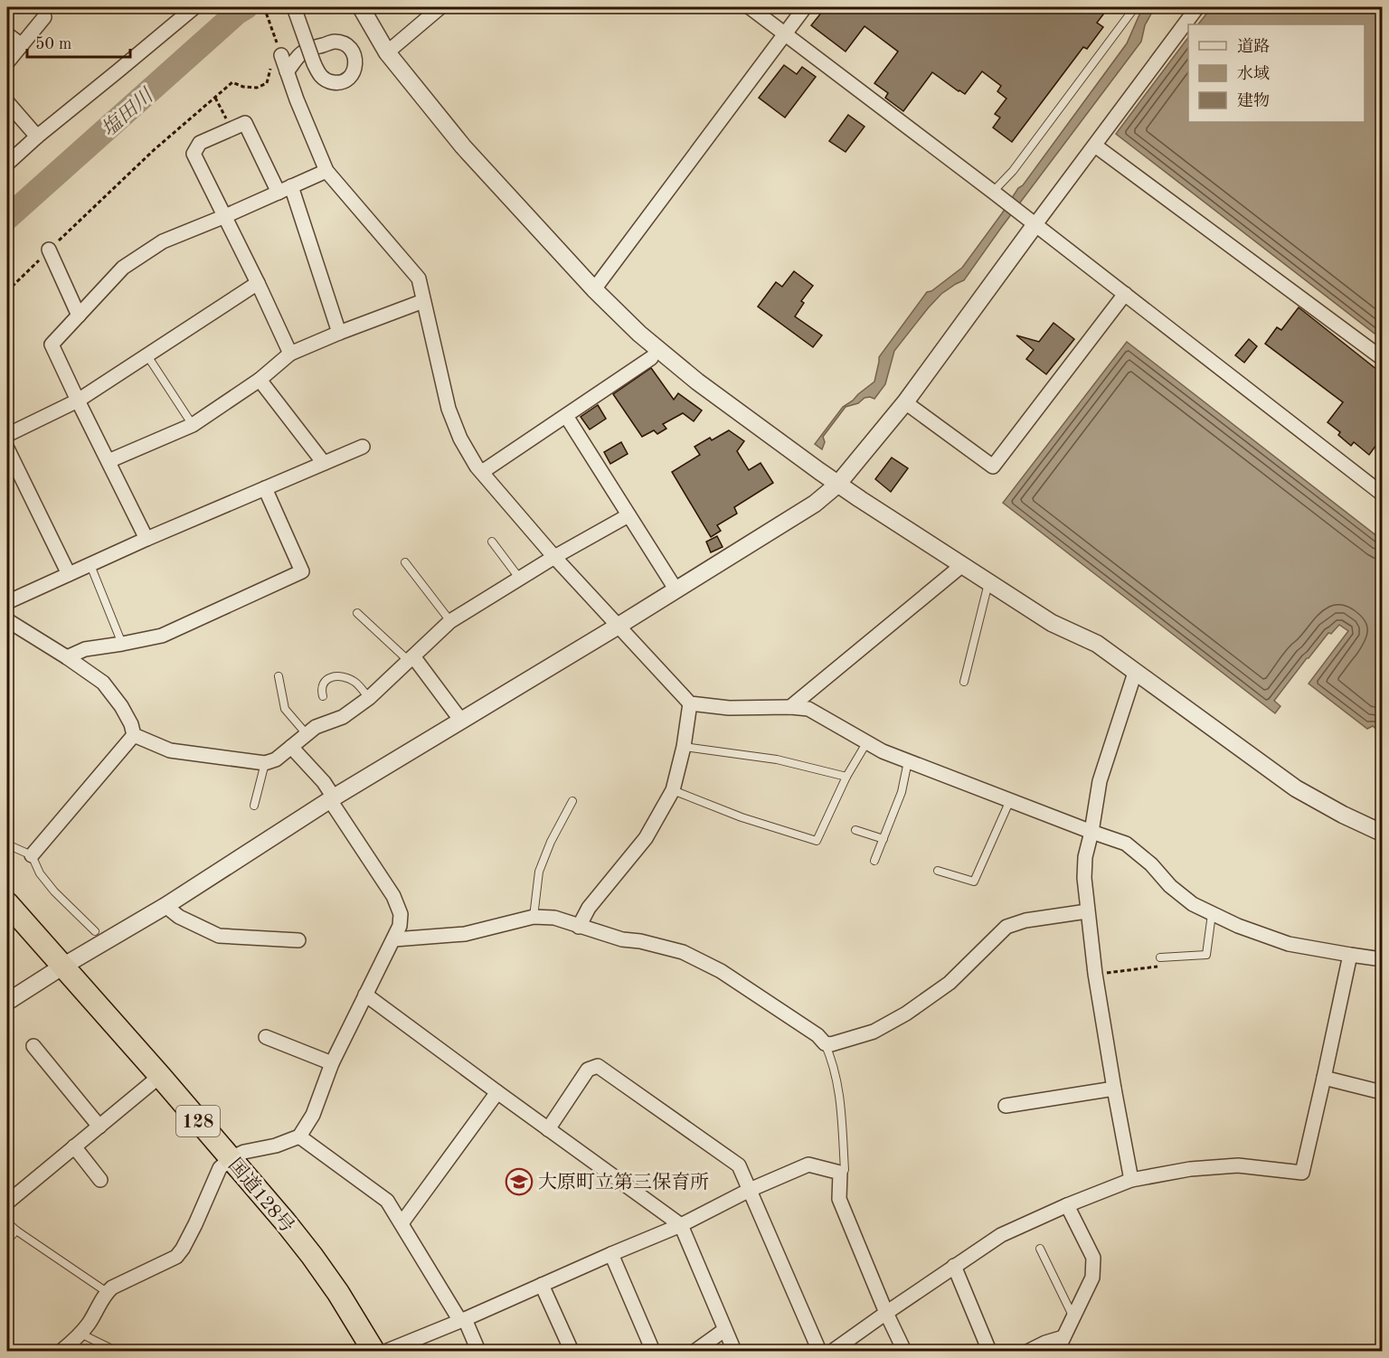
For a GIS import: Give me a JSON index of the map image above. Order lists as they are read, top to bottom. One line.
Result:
{"streets":{"highway":["128","国道128号"]},"water":["塩田川"],"places":{"school or university":["大原町立第三保育所"]},"legend":["道路","水域","建物"],"scale_bar":"50 m"}
